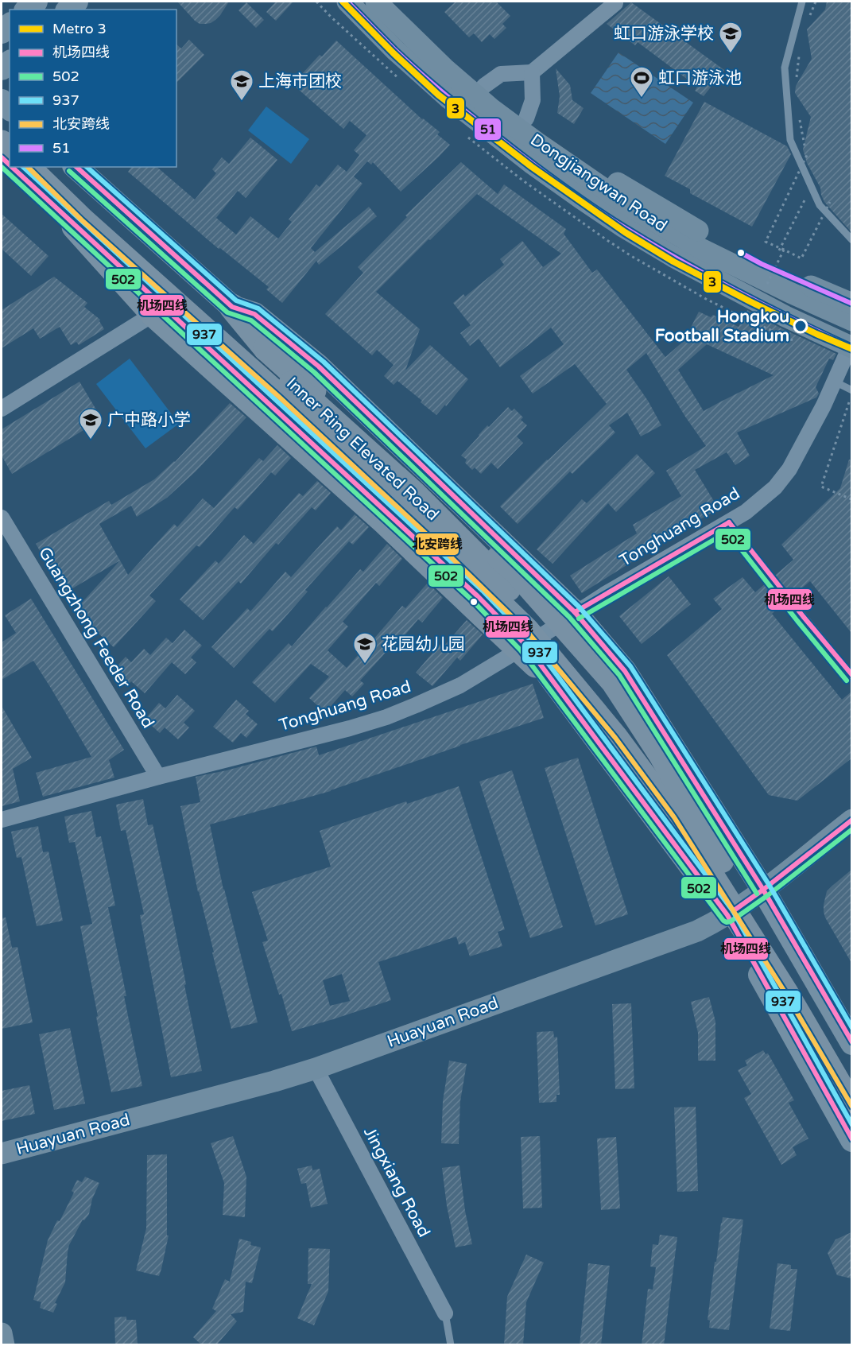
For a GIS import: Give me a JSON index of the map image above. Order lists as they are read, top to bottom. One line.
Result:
{"streets":{"highway":["Inner Ring Elevated Road"],"main road":["Dongjiangwan Road","Huayuan Road"],"street":["Tonghuang Road","Guangzhong Feeder Road","Jingxiang Road"]},"crossings":[["Tonghuang Road","Guangzhong Feeder Road"],["Huayuan Road","Jingxiang Road"]],"places":{"school or university":["虹口游泳学校","上海市团校","广中路小学","花园幼儿园"],"sports":["虹口游泳池"],"other":["Hongkou Football Stadium"]},"lines":["metro line 3","transit line 51","transit line 机场四线","transit line 502","transit line 937","transit line 北安跨线"],"legend":["Metro 3","机场四线","502","937","北安跨线","51"]}
